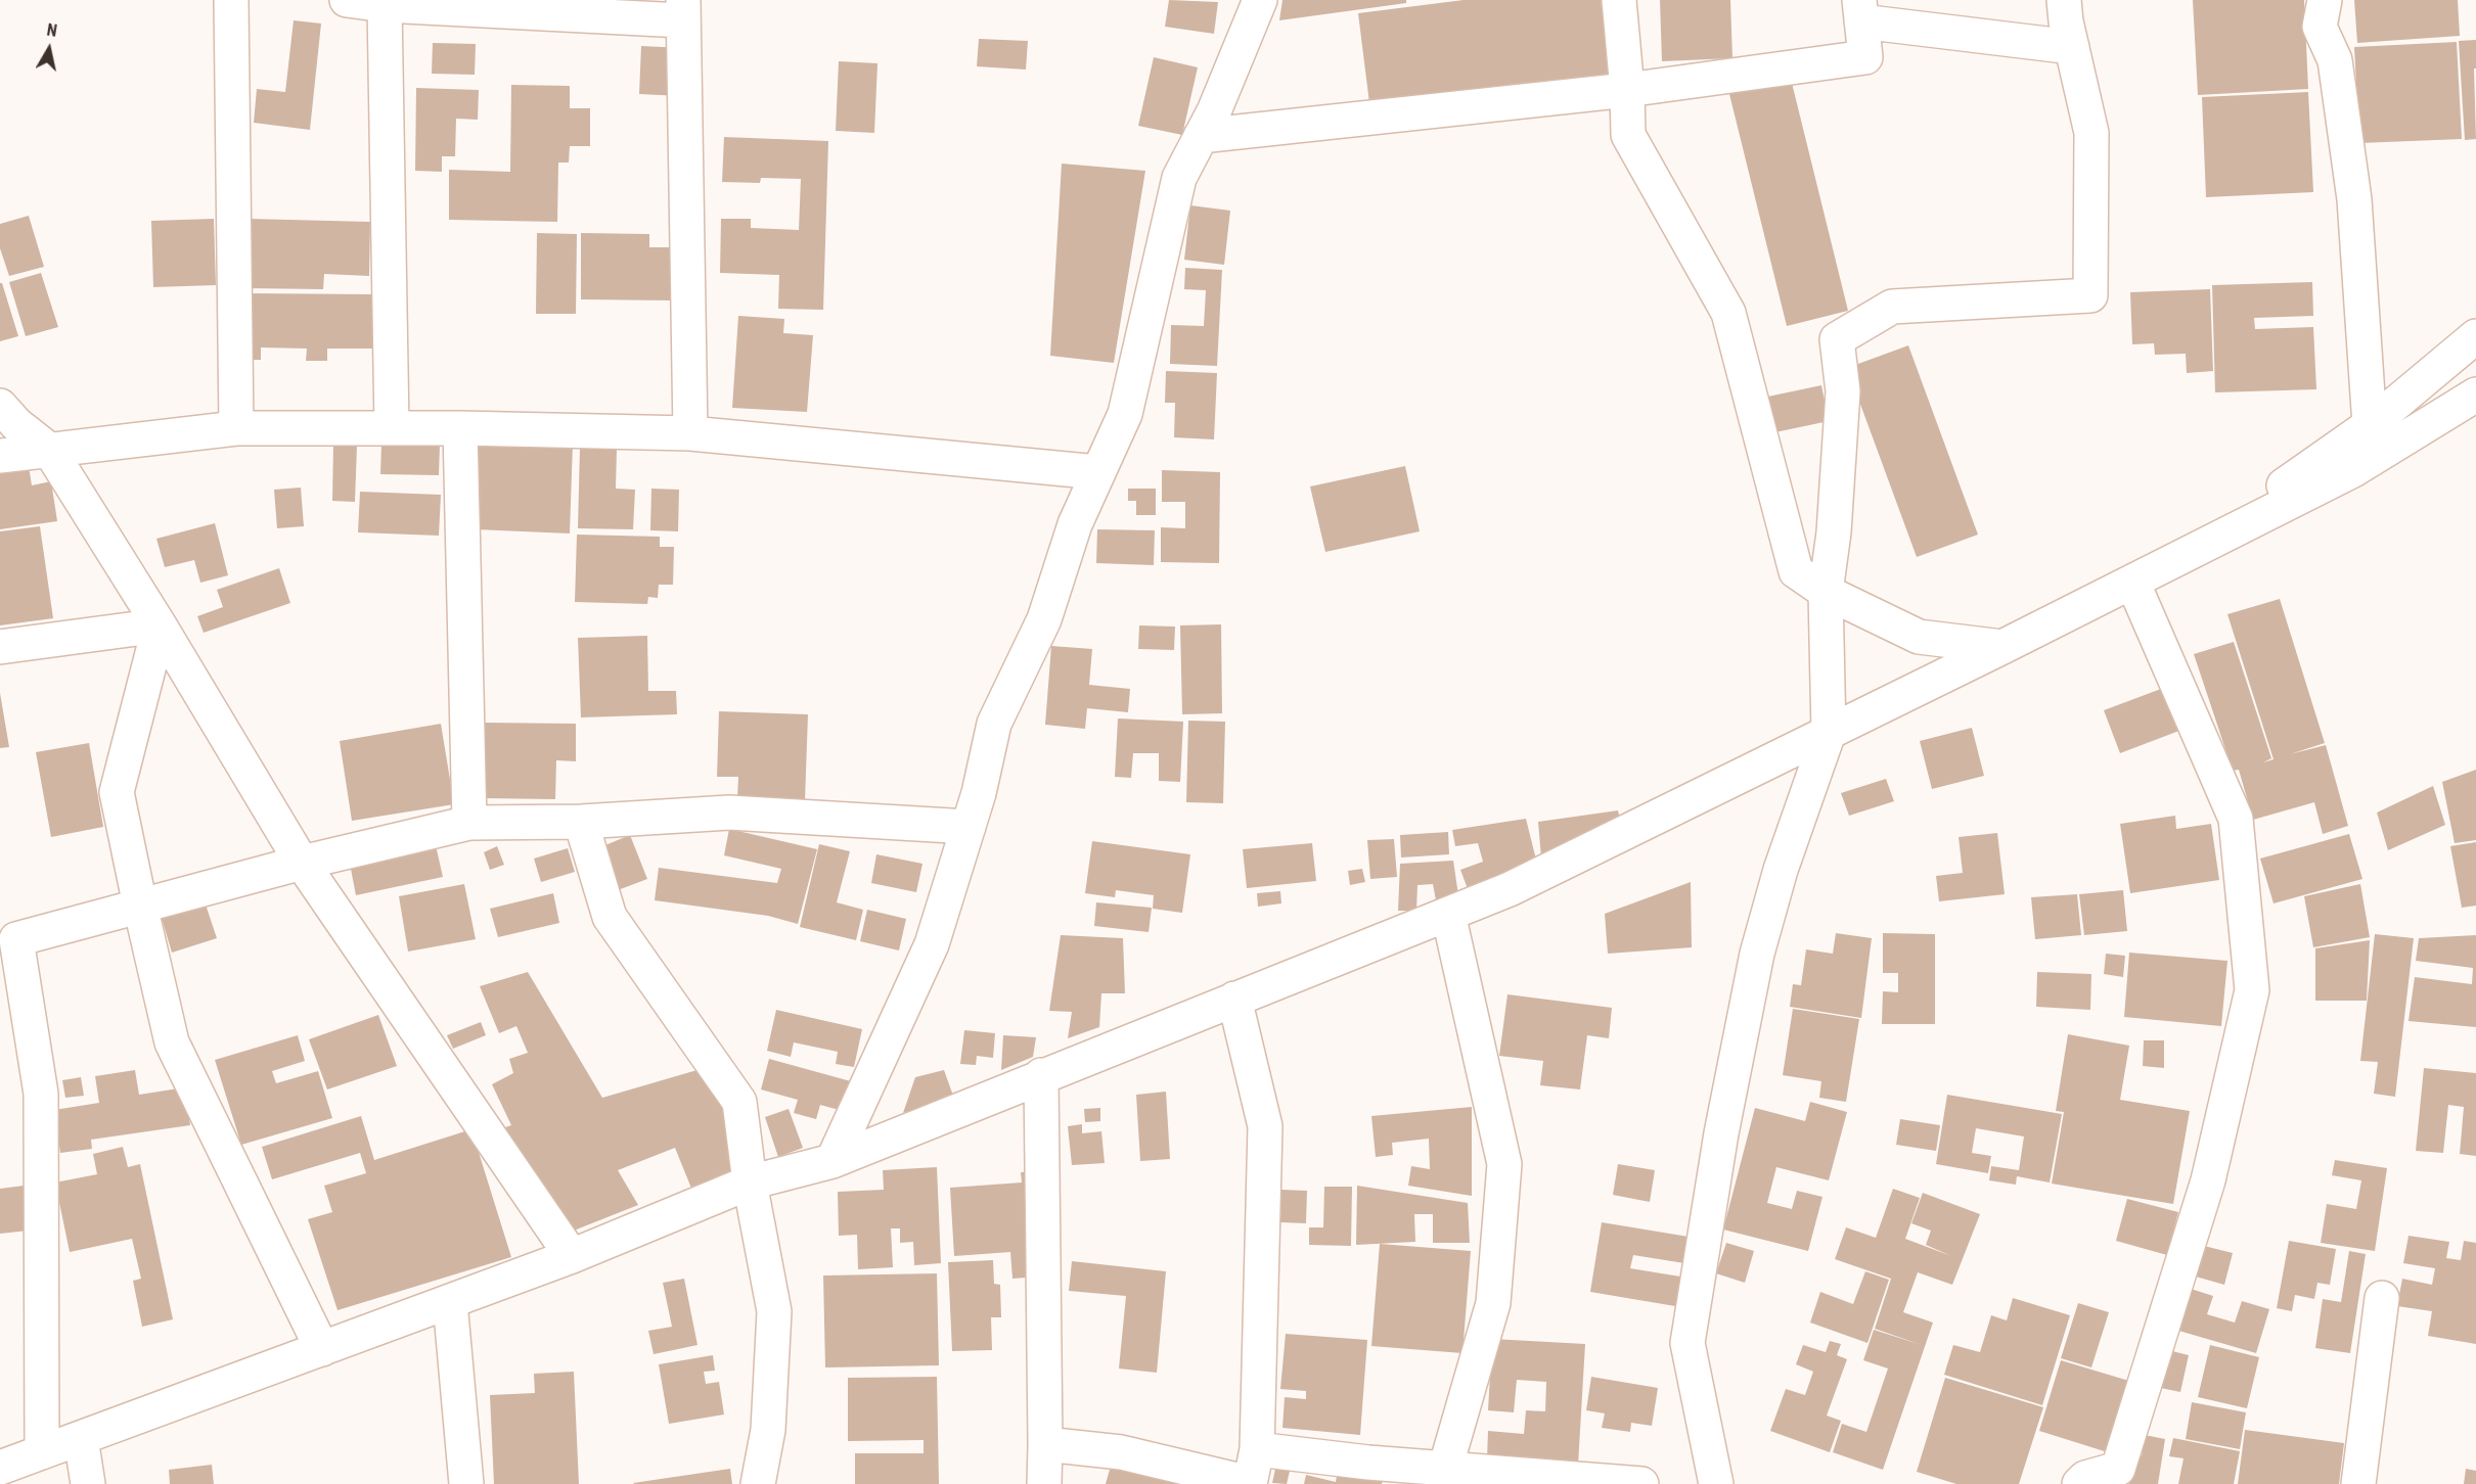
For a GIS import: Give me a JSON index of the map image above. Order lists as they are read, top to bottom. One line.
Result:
{"north":"top"}
